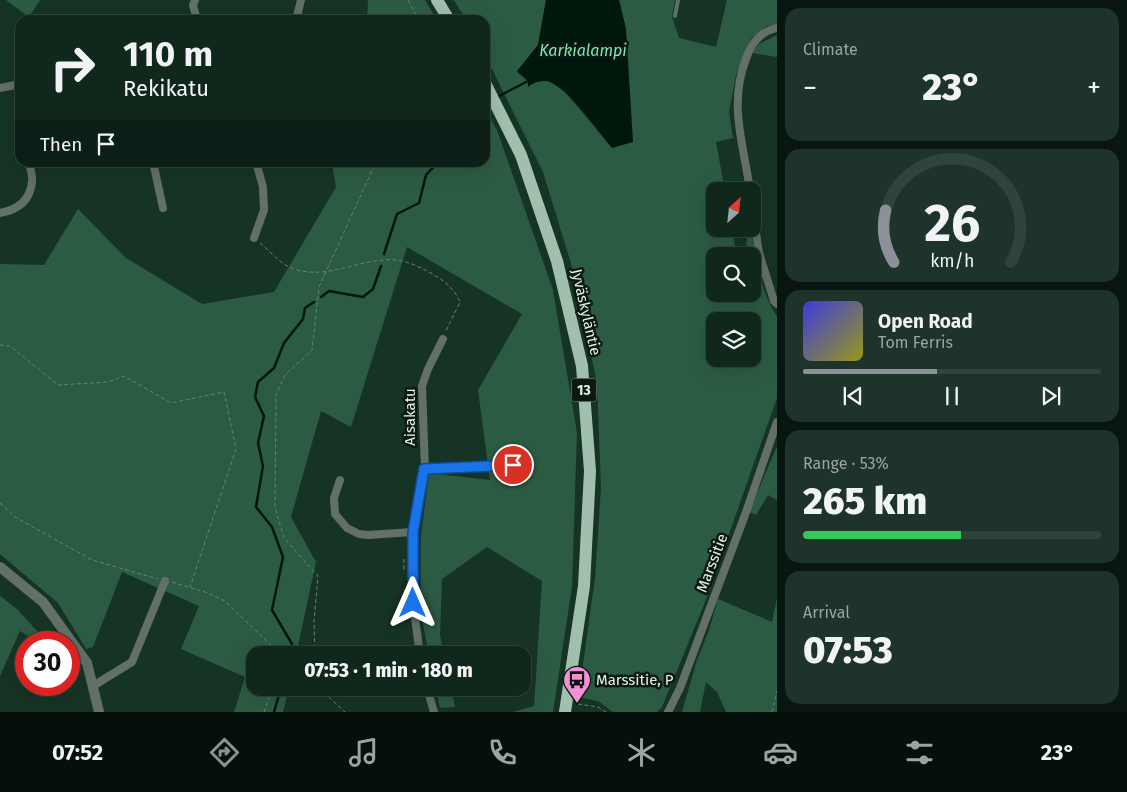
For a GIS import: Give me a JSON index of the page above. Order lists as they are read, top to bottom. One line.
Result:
{"streets":{"highway":["Jyväskyläntie","13"],"street":["Aisakatu","Marssitie"]},"water":["Karkialampi"],"places":{"bus stop":["Marssitie, P"]},"north":"top right","page":{"tile":["Climate",["Range · 53%","265 km"],["Arrival","07:53"]],"turn":["110 m","Rekikatu"],"heat":["−","23°","+"],"then":"Then","song":["Open Road","Tom Ferris"],"limit":"30","trip":"07:53 · 1 min · 180 m","tabs":["07:52","23°"],"gauge":["26","km/h"]}}
